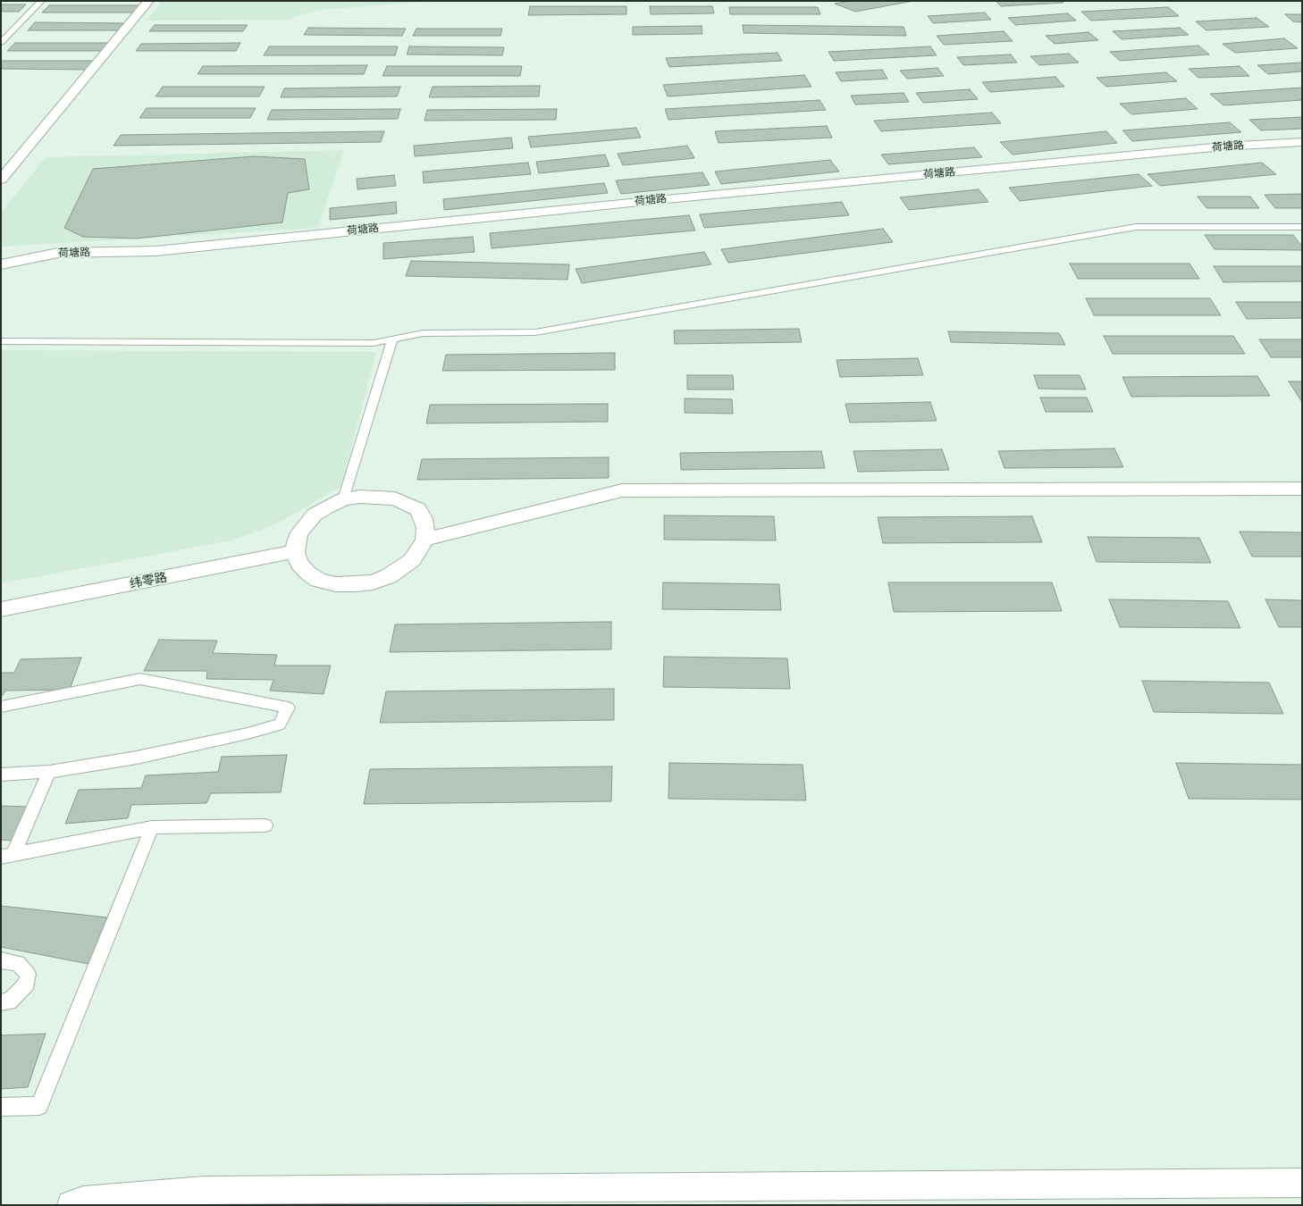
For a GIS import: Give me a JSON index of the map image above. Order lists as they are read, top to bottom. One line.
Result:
{"streets":{"street":["荷塘路","纬零路"]}}
